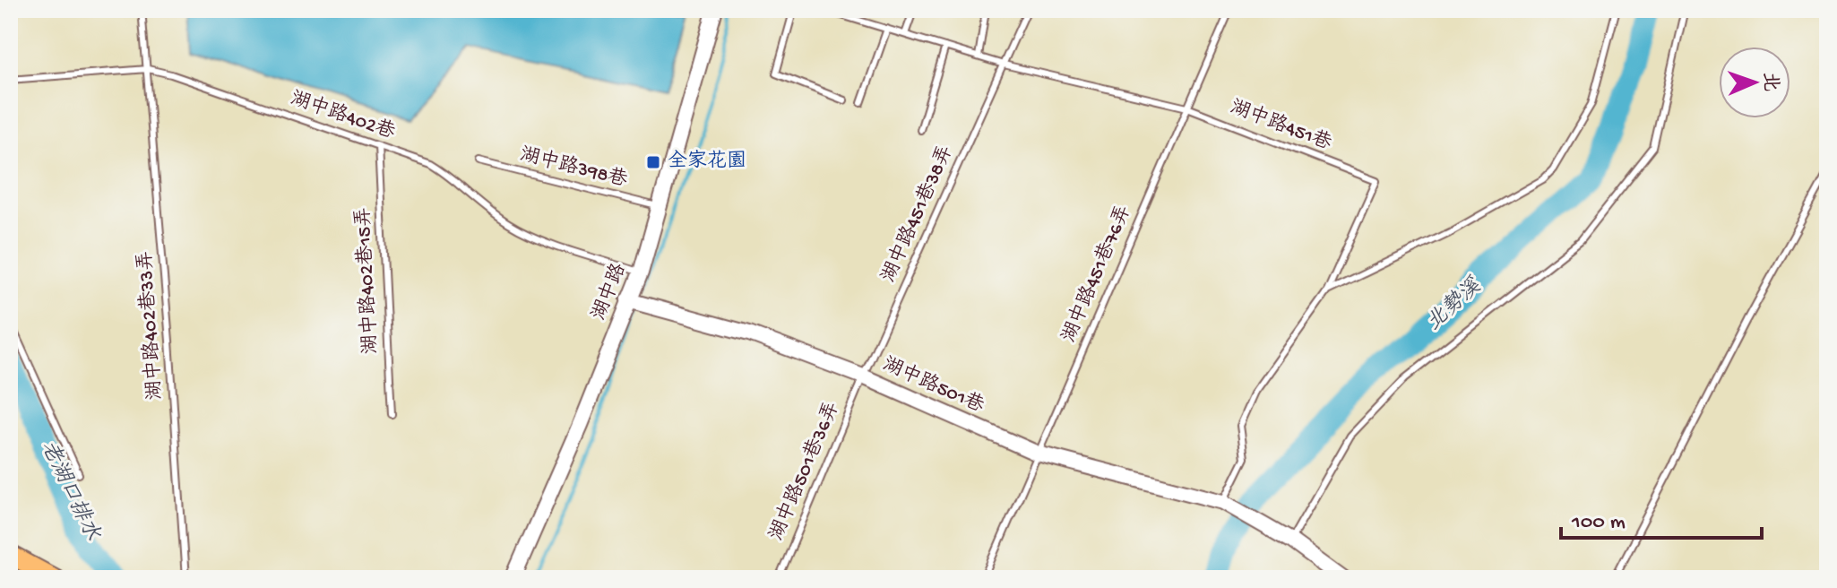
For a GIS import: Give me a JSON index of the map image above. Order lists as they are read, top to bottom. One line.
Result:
{"streets":{"street":["湖中路","湖中路501巷"],"lane":["湖中路402巷","湖中路451巷","湖中路398巷","湖中路451巷38弄","湖中路451巷76弄","湖中路402巷15弄","湖中路402巷33弄","湖中路501巷36弄"]},"crossings":[["湖中路402巷","湖中路402巷15弄"],["湖中路402巷","湖中路"],["湖中路402巷","湖中路402巷33弄"],["湖中路451巷","湖中路451巷38弄"],["湖中路451巷","湖中路451巷76弄"],["湖中路451巷","湖中路501巷"],["湖中路398巷","湖中路"],["湖中路451巷38弄","湖中路501巷"],["湖中路451巷38弄","湖中路501巷36弄"],["湖中路451巷76弄","湖中路501巷"],["湖中路","湖中路501巷"],["湖中路501巷","湖中路501巷36弄"]],"water":["北勢溪","老湖口排水"],"places":{"transit":["全家花園"]},"scale_bar":"100 m","north":"right"}
